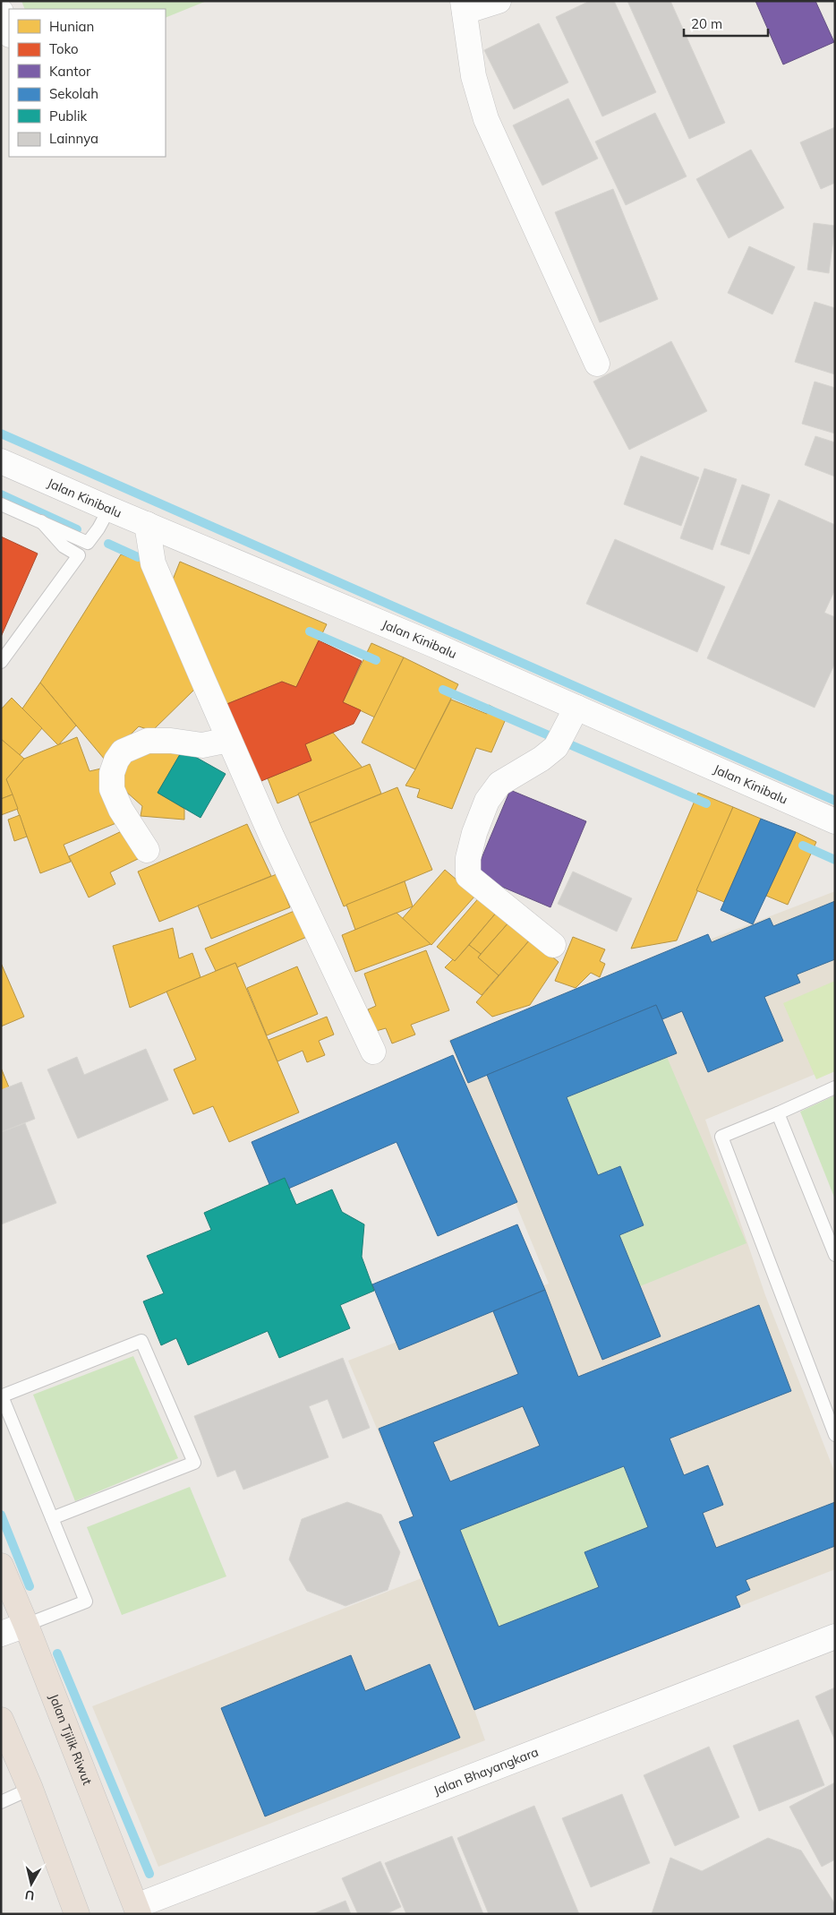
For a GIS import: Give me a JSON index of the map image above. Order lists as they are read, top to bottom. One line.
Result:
{"streets":{"highway":["Jalan Tjilik Riwut"],"street":["Jalan Kinibalu","Jalan Bhayangkara"]},"crossings":[["Jalan Tjilik Riwut","Jalan Bhayangkara"]],"legend":["Hunian","Toko","Kantor","Sekolah","Publik","Lainnya"],"scale_bar":"20 m","north":"bottom"}
